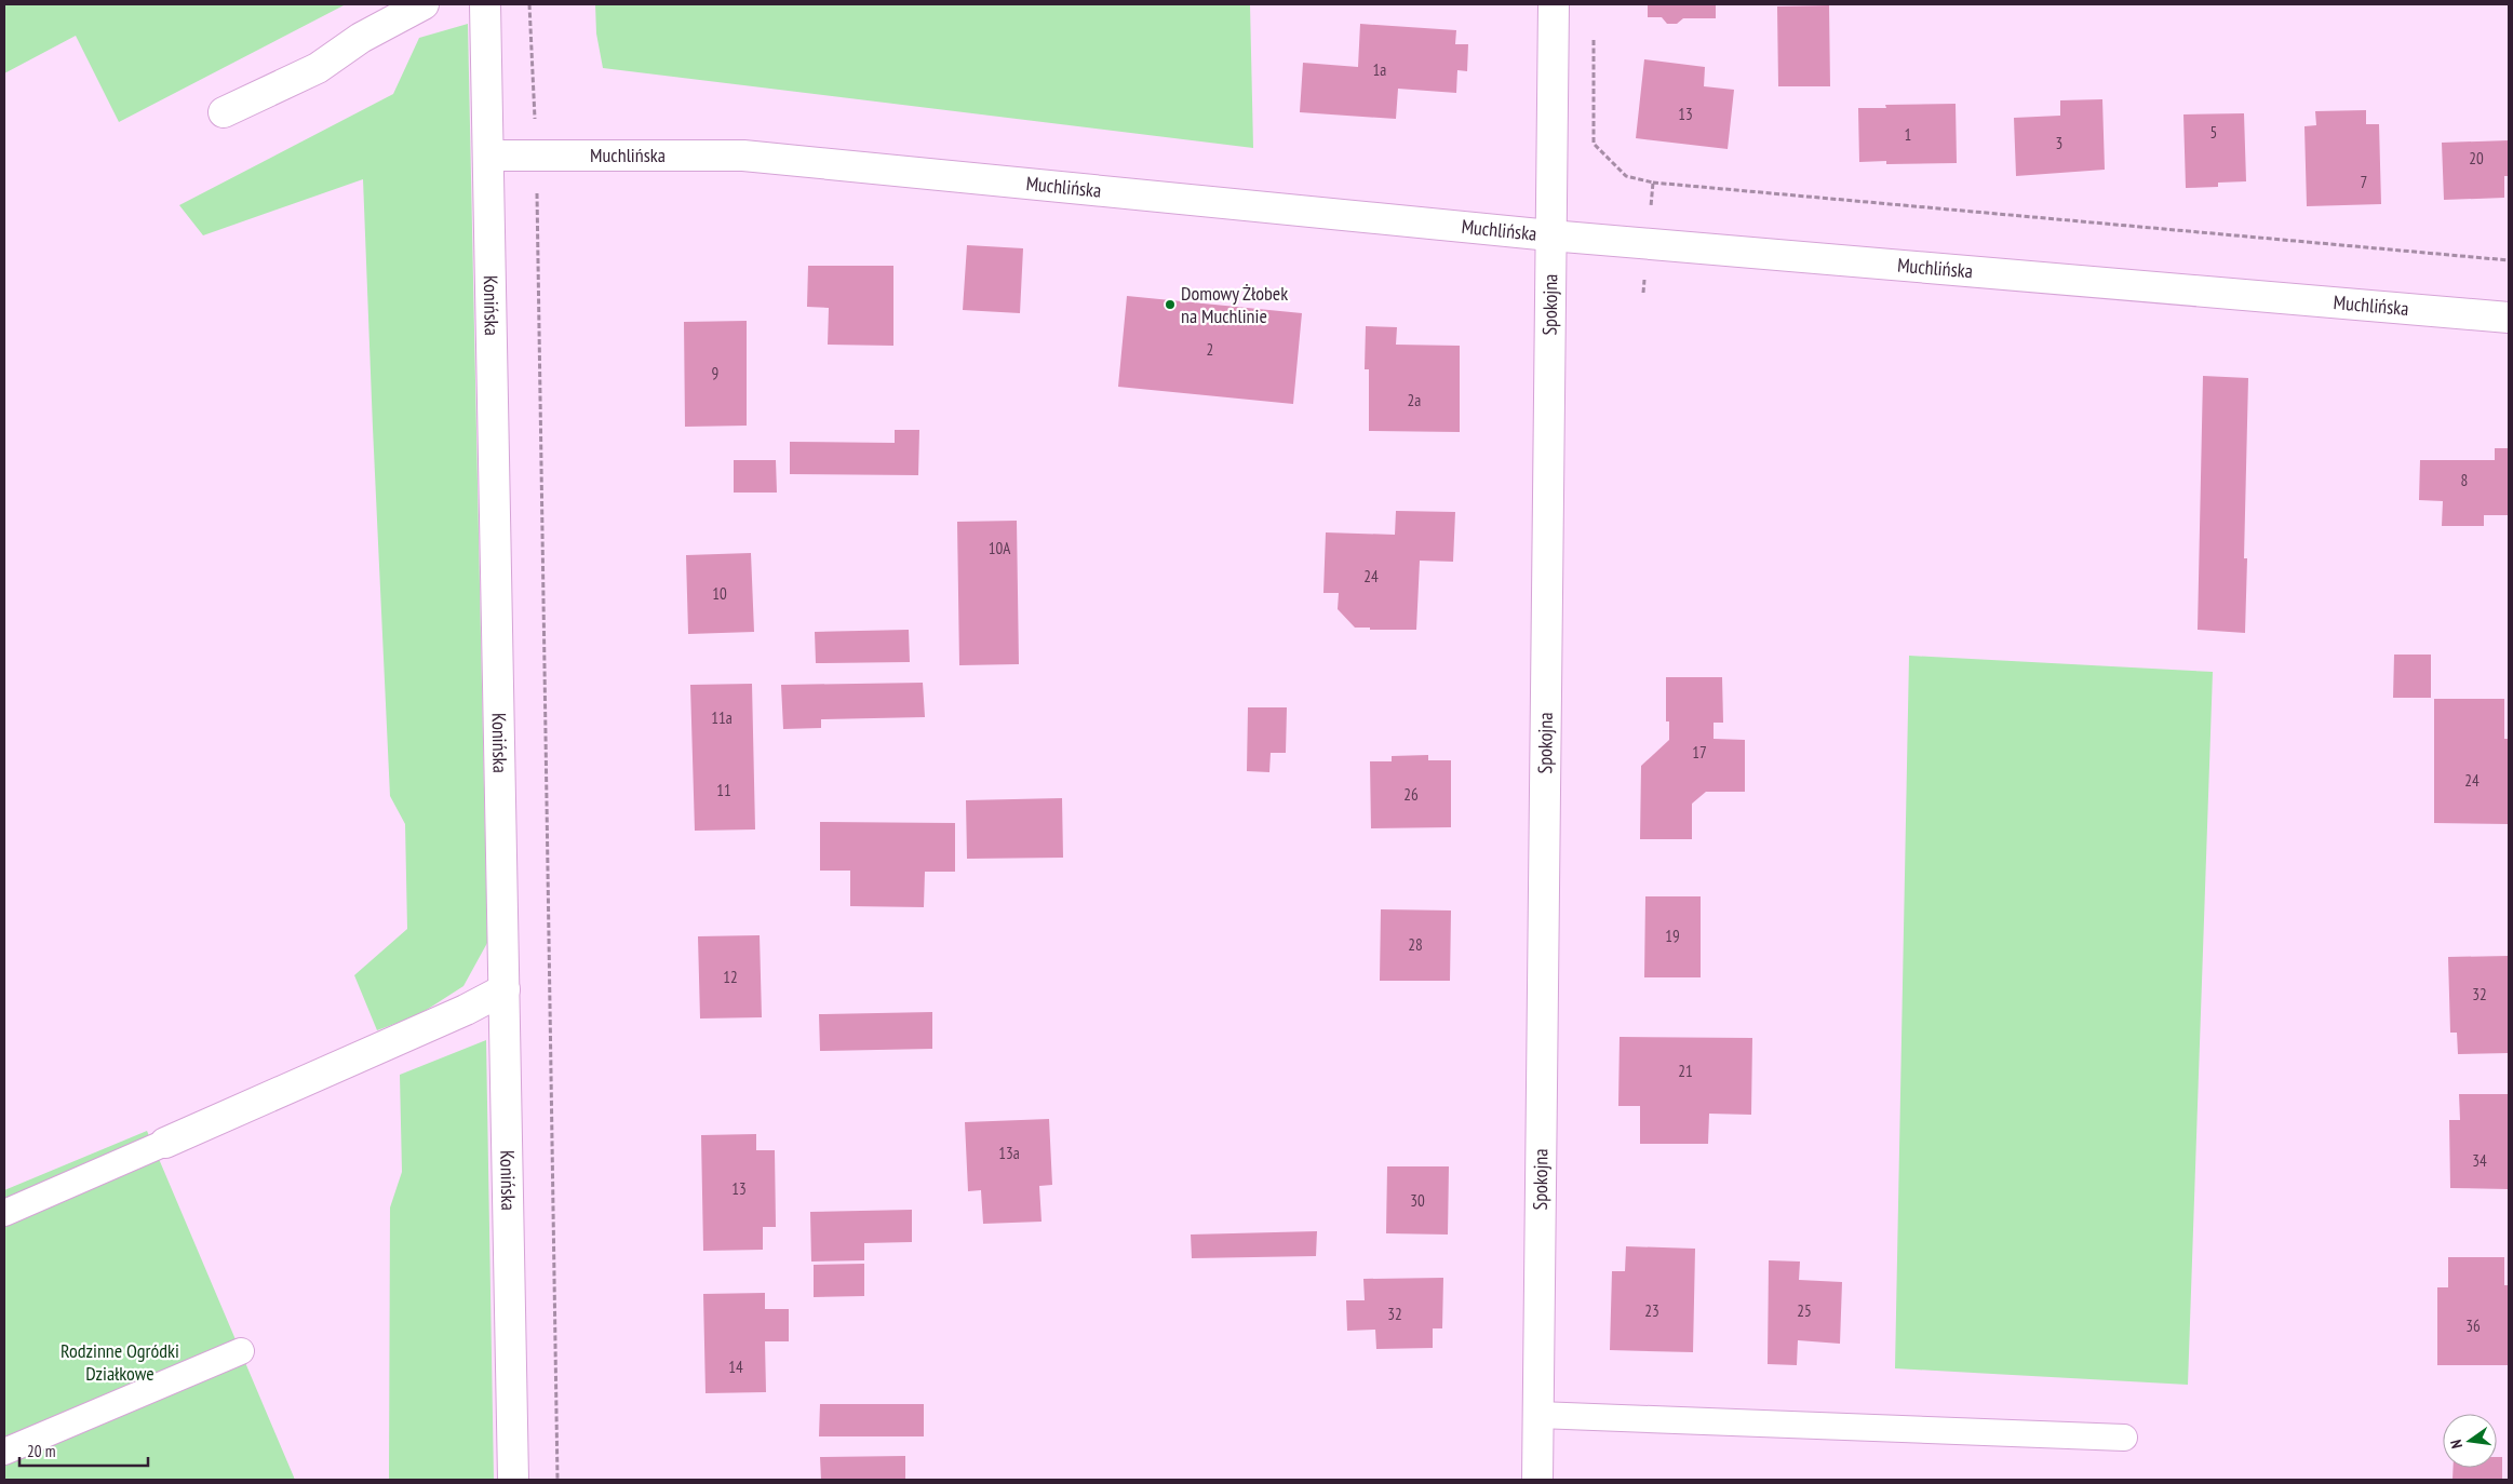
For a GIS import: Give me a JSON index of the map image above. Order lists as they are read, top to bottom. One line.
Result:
{"streets":{"street":["Muchlińska","Konińska","Spokojna"]},"crossings":[["Muchlińska","Konińska"],["Muchlińska","Spokojna"]],"parks":["Rodzinne Ogródki Działkowe"],"places":["Domowy Żłobek na Muchlinie"],"house_numbers":["1a","13","5","1","3","20","7","2","9","2a","8","10A","24","10","11a","17","24","11","26","19","28","12","32","21","13a","34","13","30","23","25","32","36","14"],"scale_bar":"20 m","north":"left"}
